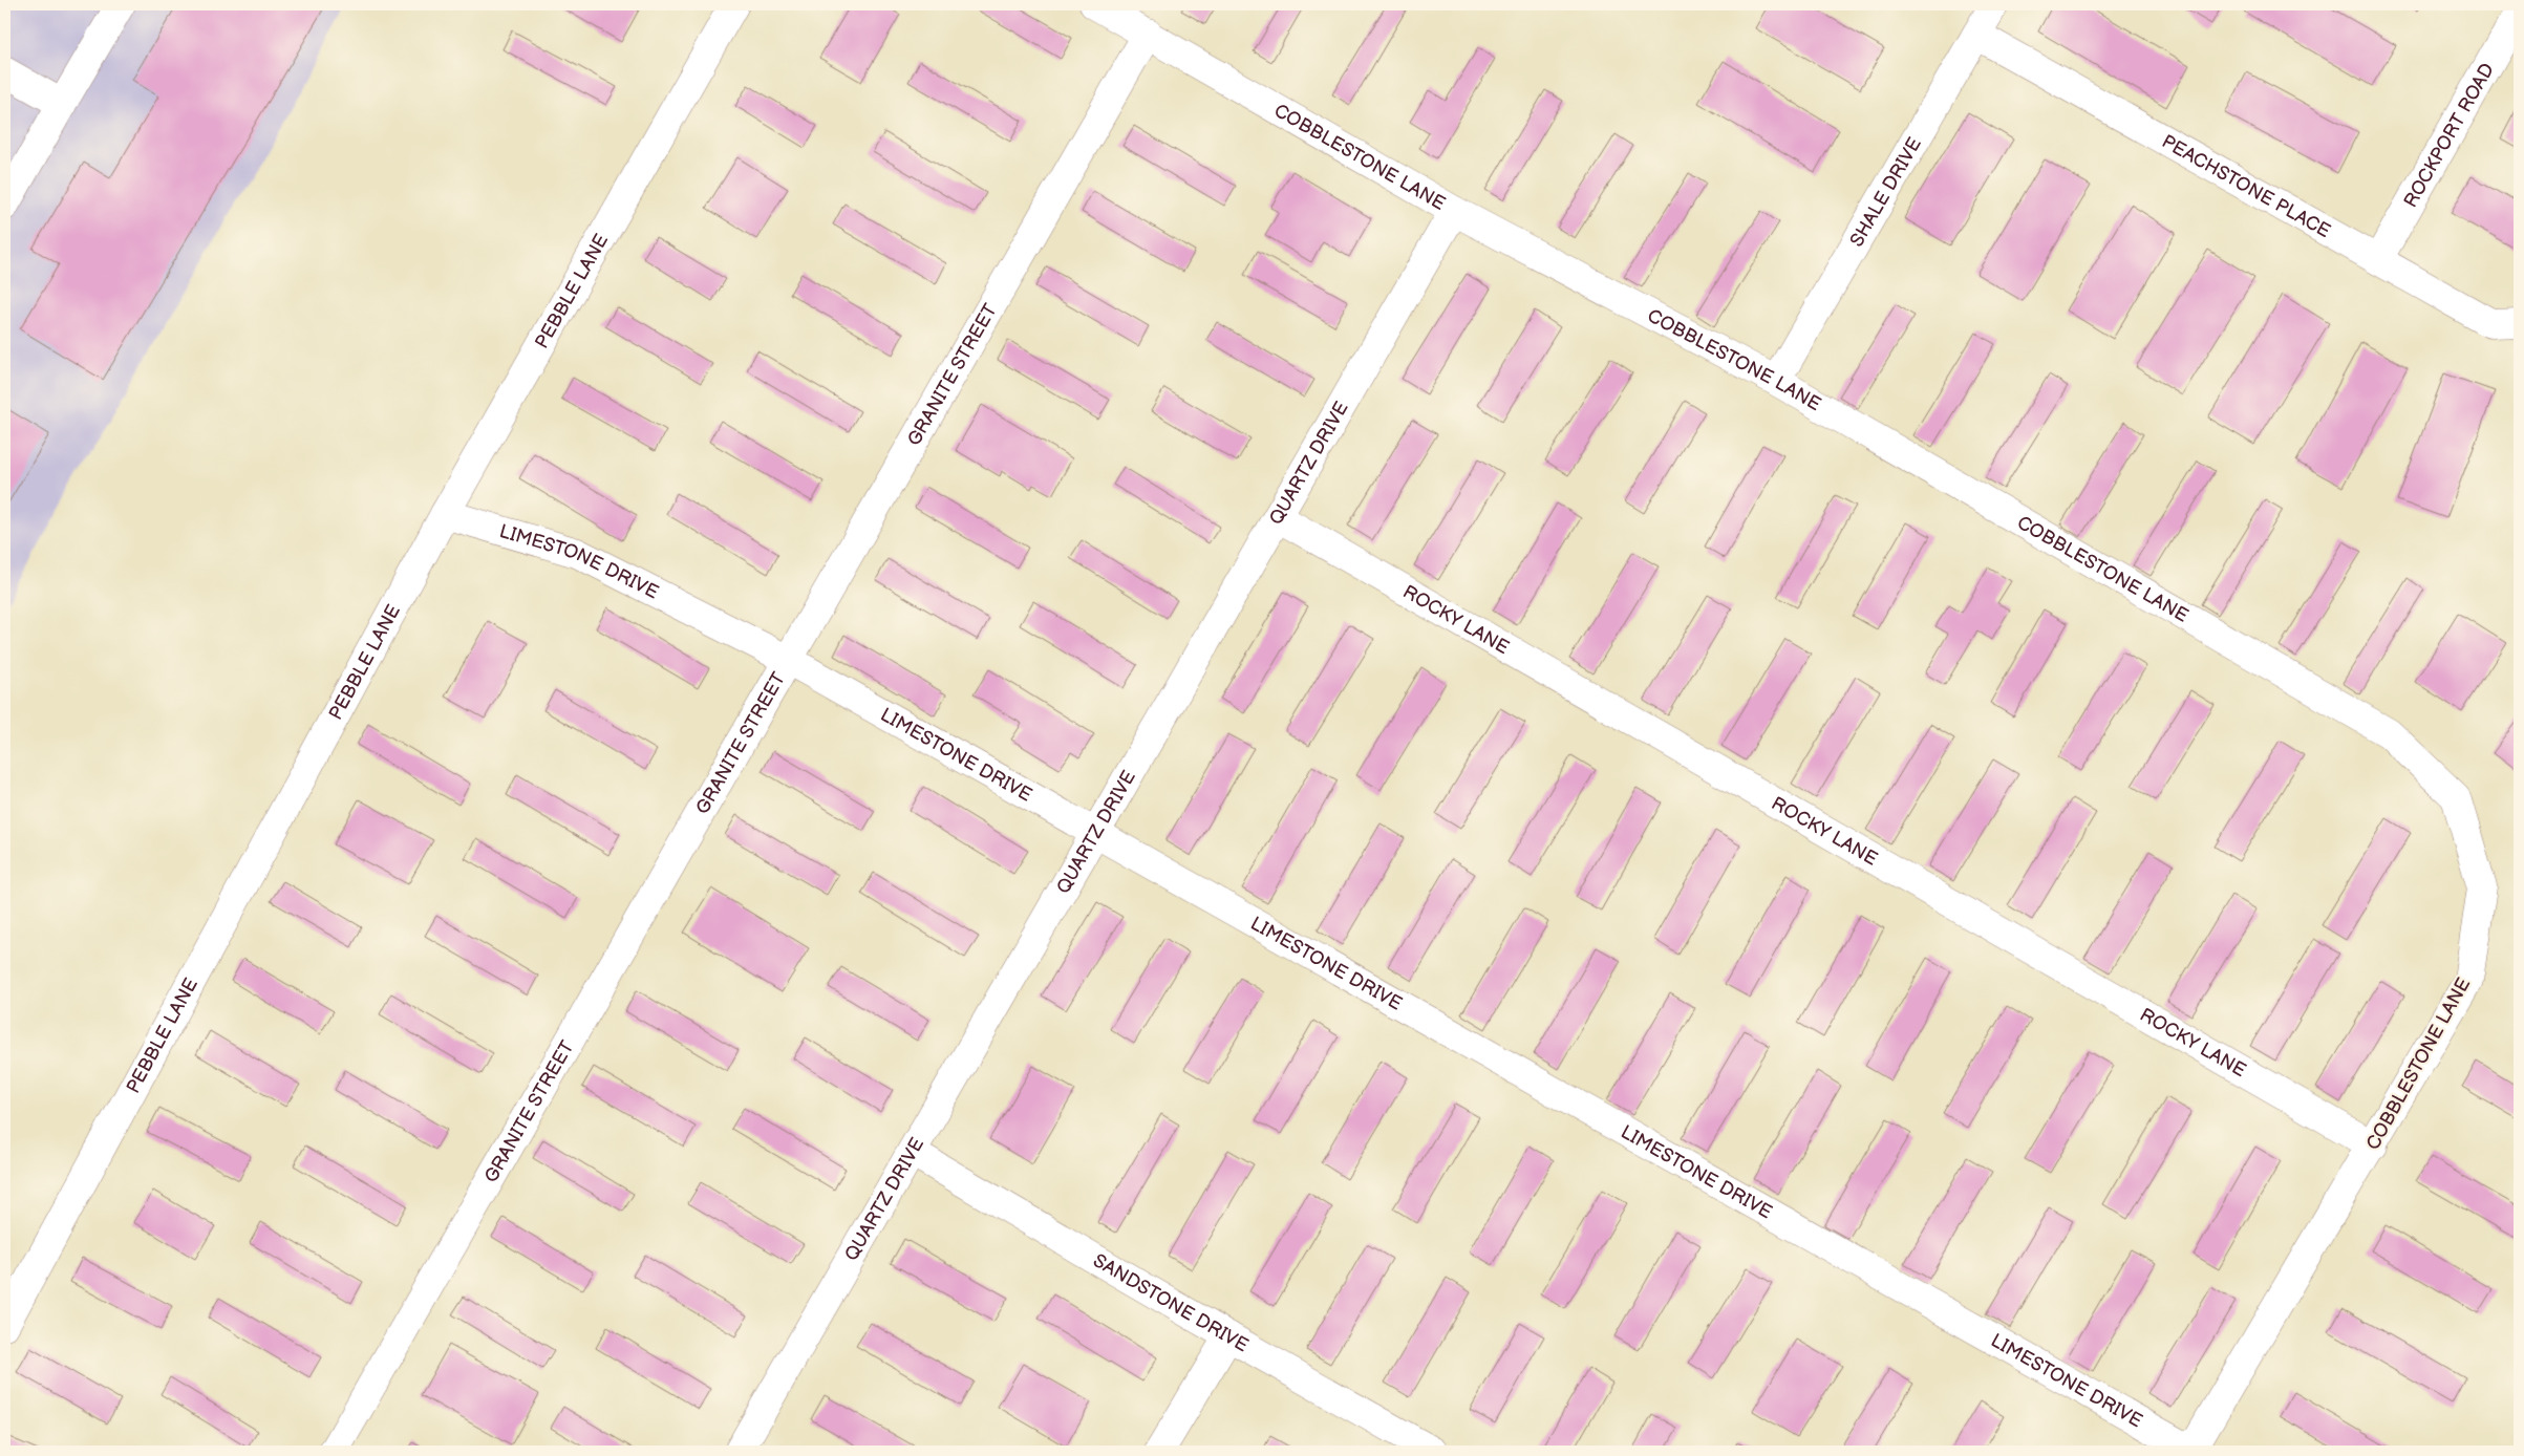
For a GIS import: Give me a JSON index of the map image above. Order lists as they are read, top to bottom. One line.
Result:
{"streets":{"street":["ROCKPORT ROAD","COBBLESTONE LANE","PEACHSTONE PLACE","SHALE DRIVE","PEBBLE LANE","GRANITE STREET","QUARTZ DRIVE","LIMESTONE DRIVE","ROCKY LANE","SANDSTONE DRIVE"]},"crossings":[["ROCKPORT ROAD","PEACHSTONE PLACE"],["COBBLESTONE LANE","SHALE DRIVE"],["COBBLESTONE LANE","GRANITE STREET"],["COBBLESTONE LANE","QUARTZ DRIVE"],["COBBLESTONE LANE","LIMESTONE DRIVE"],["COBBLESTONE LANE","ROCKY LANE"],["PEACHSTONE PLACE","SHALE DRIVE"],["PEBBLE LANE","LIMESTONE DRIVE"],["GRANITE STREET","LIMESTONE DRIVE"],["QUARTZ DRIVE","LIMESTONE DRIVE"],["QUARTZ DRIVE","ROCKY LANE"],["QUARTZ DRIVE","SANDSTONE DRIVE"]]}
